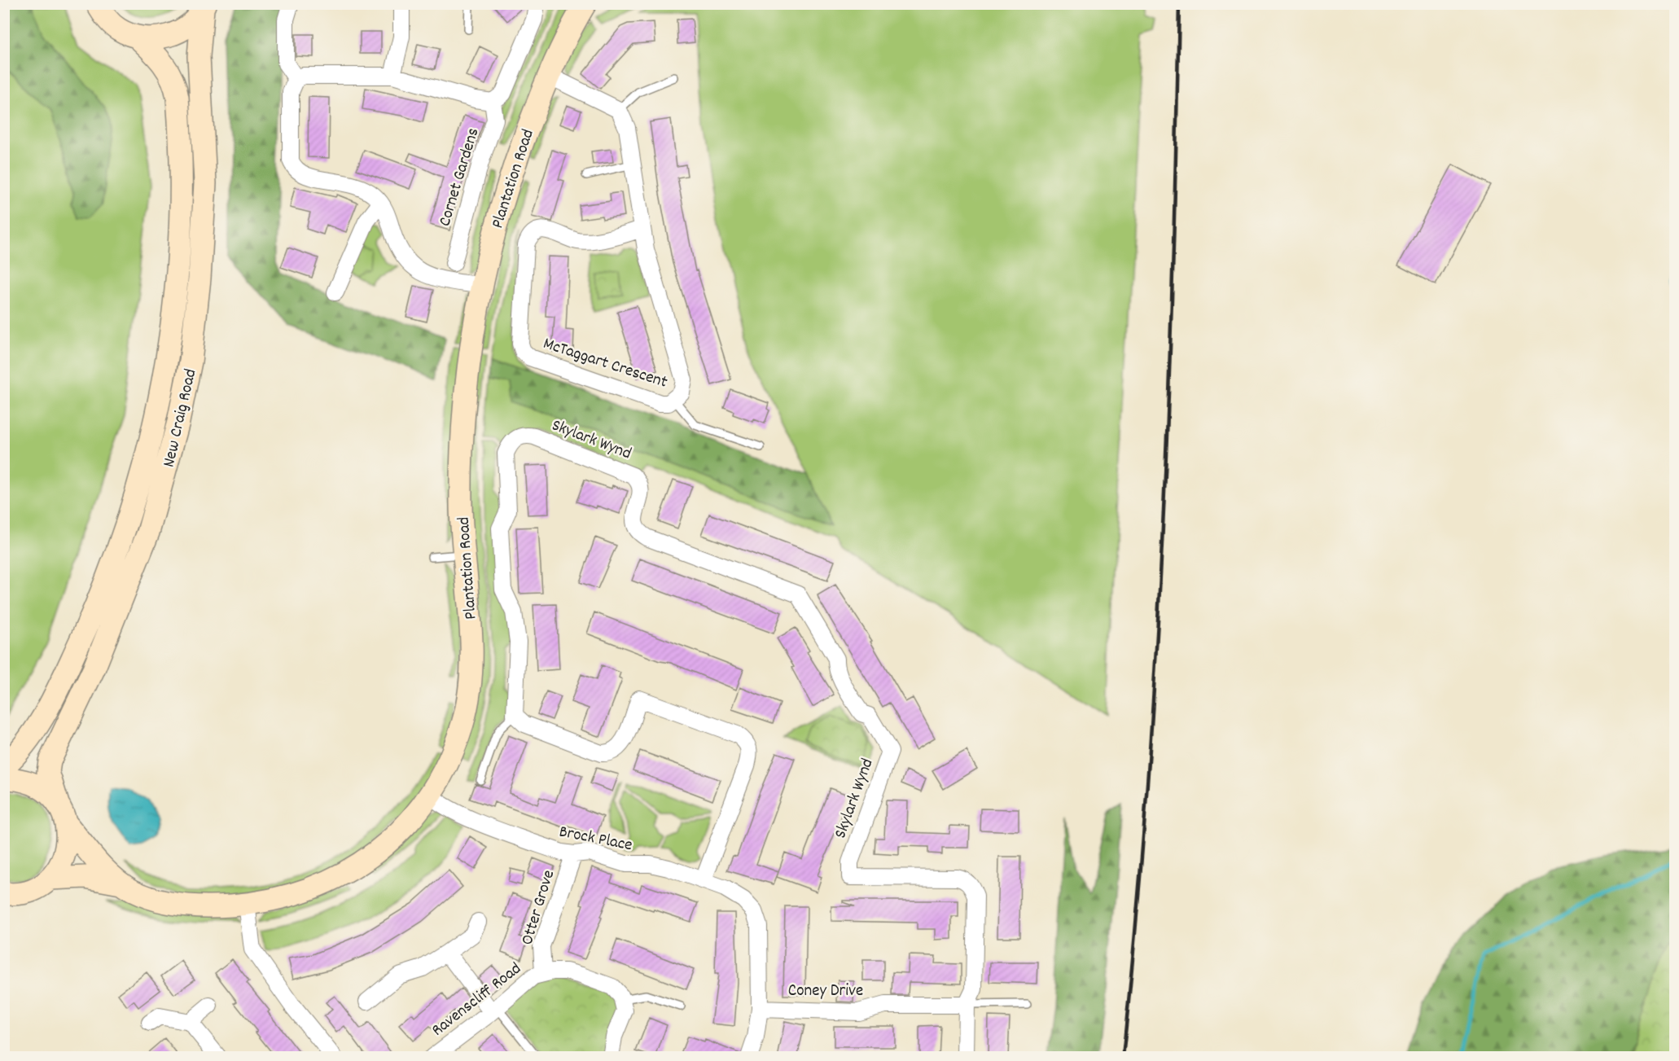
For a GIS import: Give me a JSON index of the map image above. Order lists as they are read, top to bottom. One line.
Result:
{"streets":{"street":["Cornet Gardens","Plantation Road","McTaggart Crescent","New Craig Road","Skylark Wynd","Brock Place","Otter Grove","Coney Drive","Ravenscliff Road"]},"crossings":[["Plantation Road","New Craig Road"],["Plantation Road","Brock Place"],["Skylark Wynd","Coney Drive"],["Brock Place","Otter Grove"],["Brock Place","Coney Drive"],["Otter Grove","Ravenscliff Road"]]}
